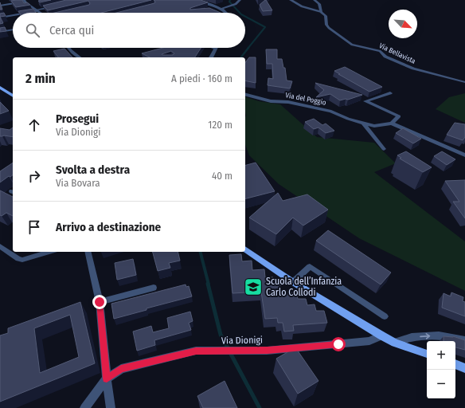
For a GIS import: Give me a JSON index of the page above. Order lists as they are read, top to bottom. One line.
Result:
{"streets":{"street":["Via del Poggio","Via Dionigi"],"lane":["Via Bellavista"]},"places":{"school or university":["Scuola dell’Infanzia Carlo Collodi"]},"north":"bottom right","page":{"search":"Cerca qui","heading":["2 min","A piedi · 160 m"],"list":[["Prosegui","Via Dionigi","120 m"],["Svolta a destra","Via Bovara","40 m"],"Arrivo a destinazione"],"map_buttons":["+","−"]}}
